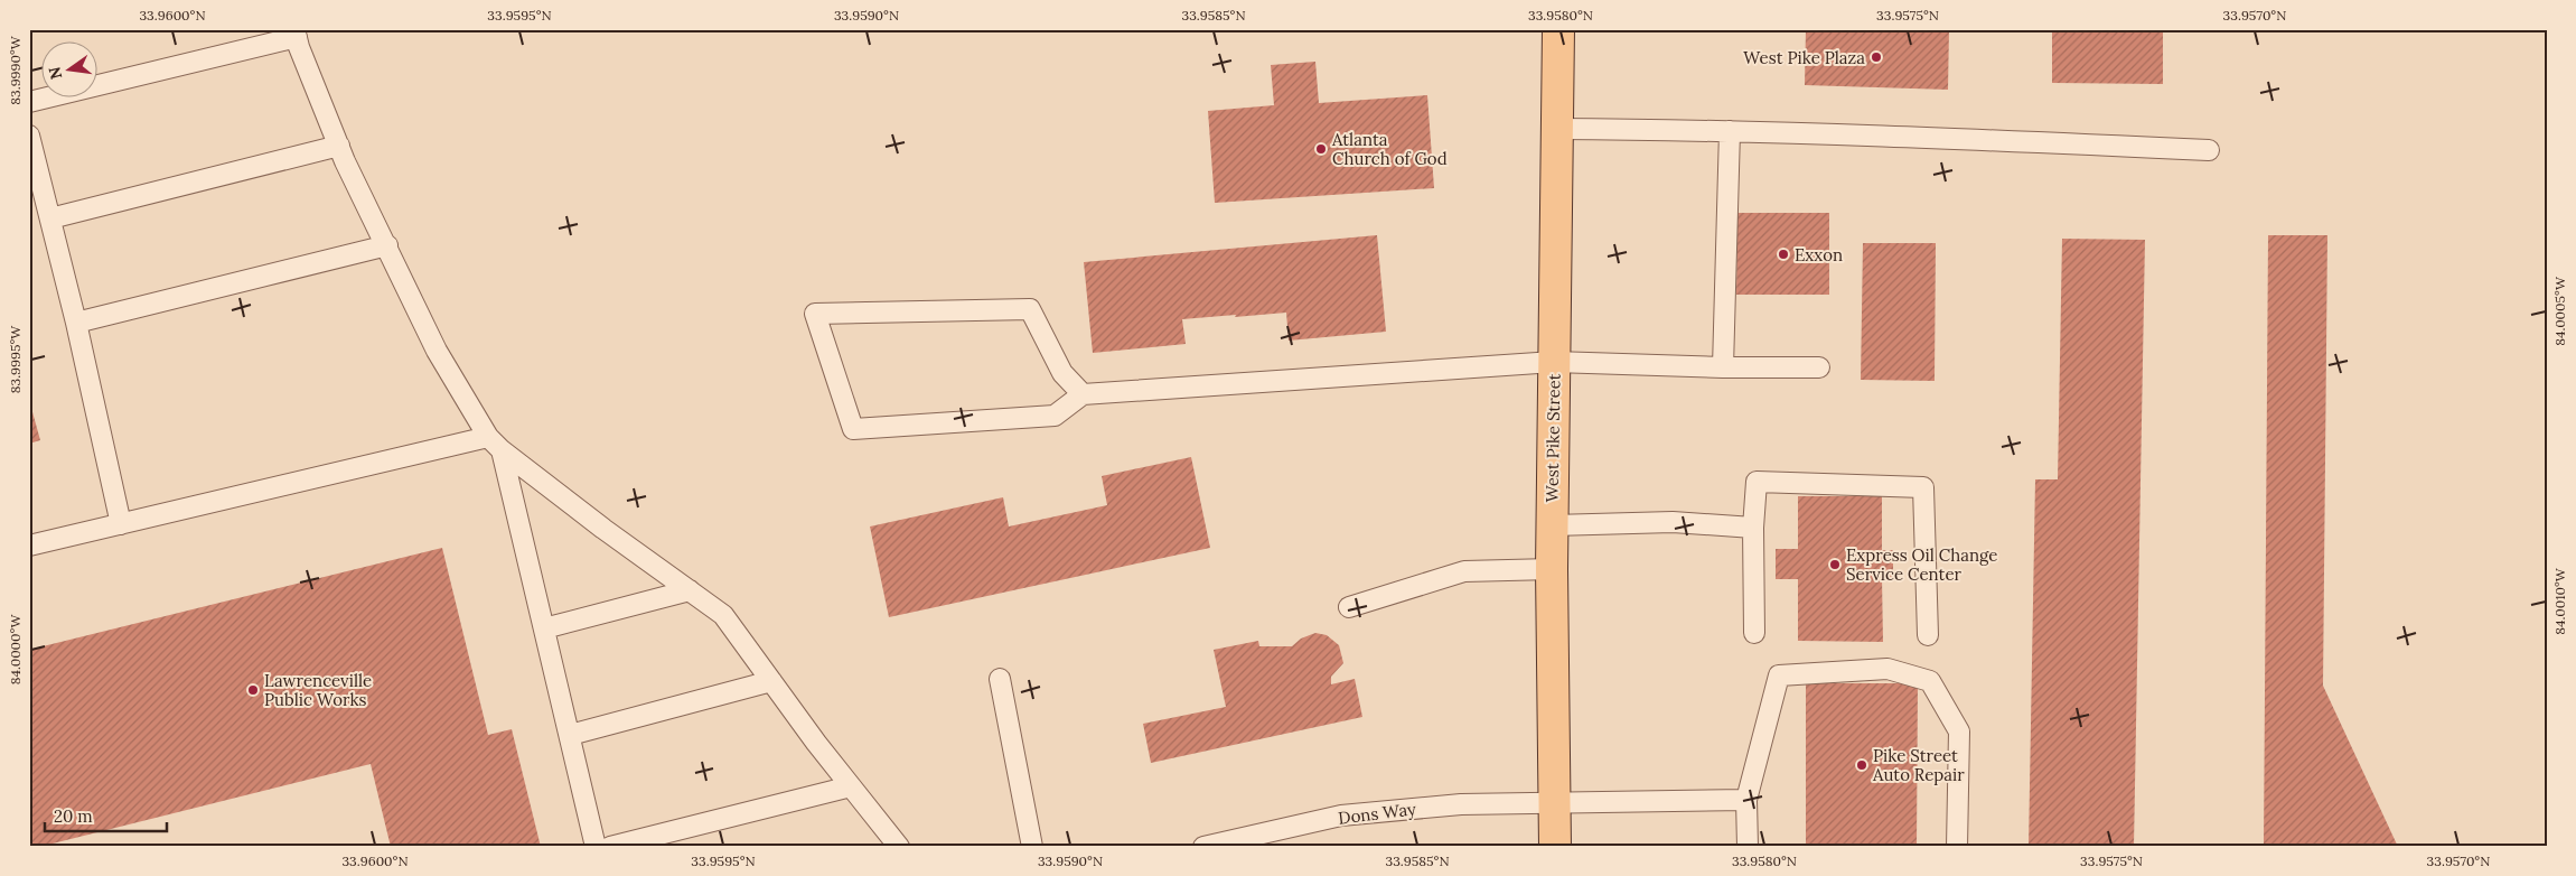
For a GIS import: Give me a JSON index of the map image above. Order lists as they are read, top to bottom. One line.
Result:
{"streets":{"main road":["West Pike Street"],"lane":["Dons Way"]},"crossings":[["West Pike Street","Dons Way"]],"places":["West Pike Plaza","Atlanta Church of God","Exxon","Express Oil Change Service Center","Lawrenceville Public Works","Pike Street Auto Repair"],"scale_bar":"20 m","north":"left","coordinates":["33.9600°N","33.9595°N","33.9590°N","33.9585°N","33.9580°N","33.9575°N","33.9570°N","83.9990°W","84.0005°W","83.9995°W","84.0010°W","84.0000°W"]}
